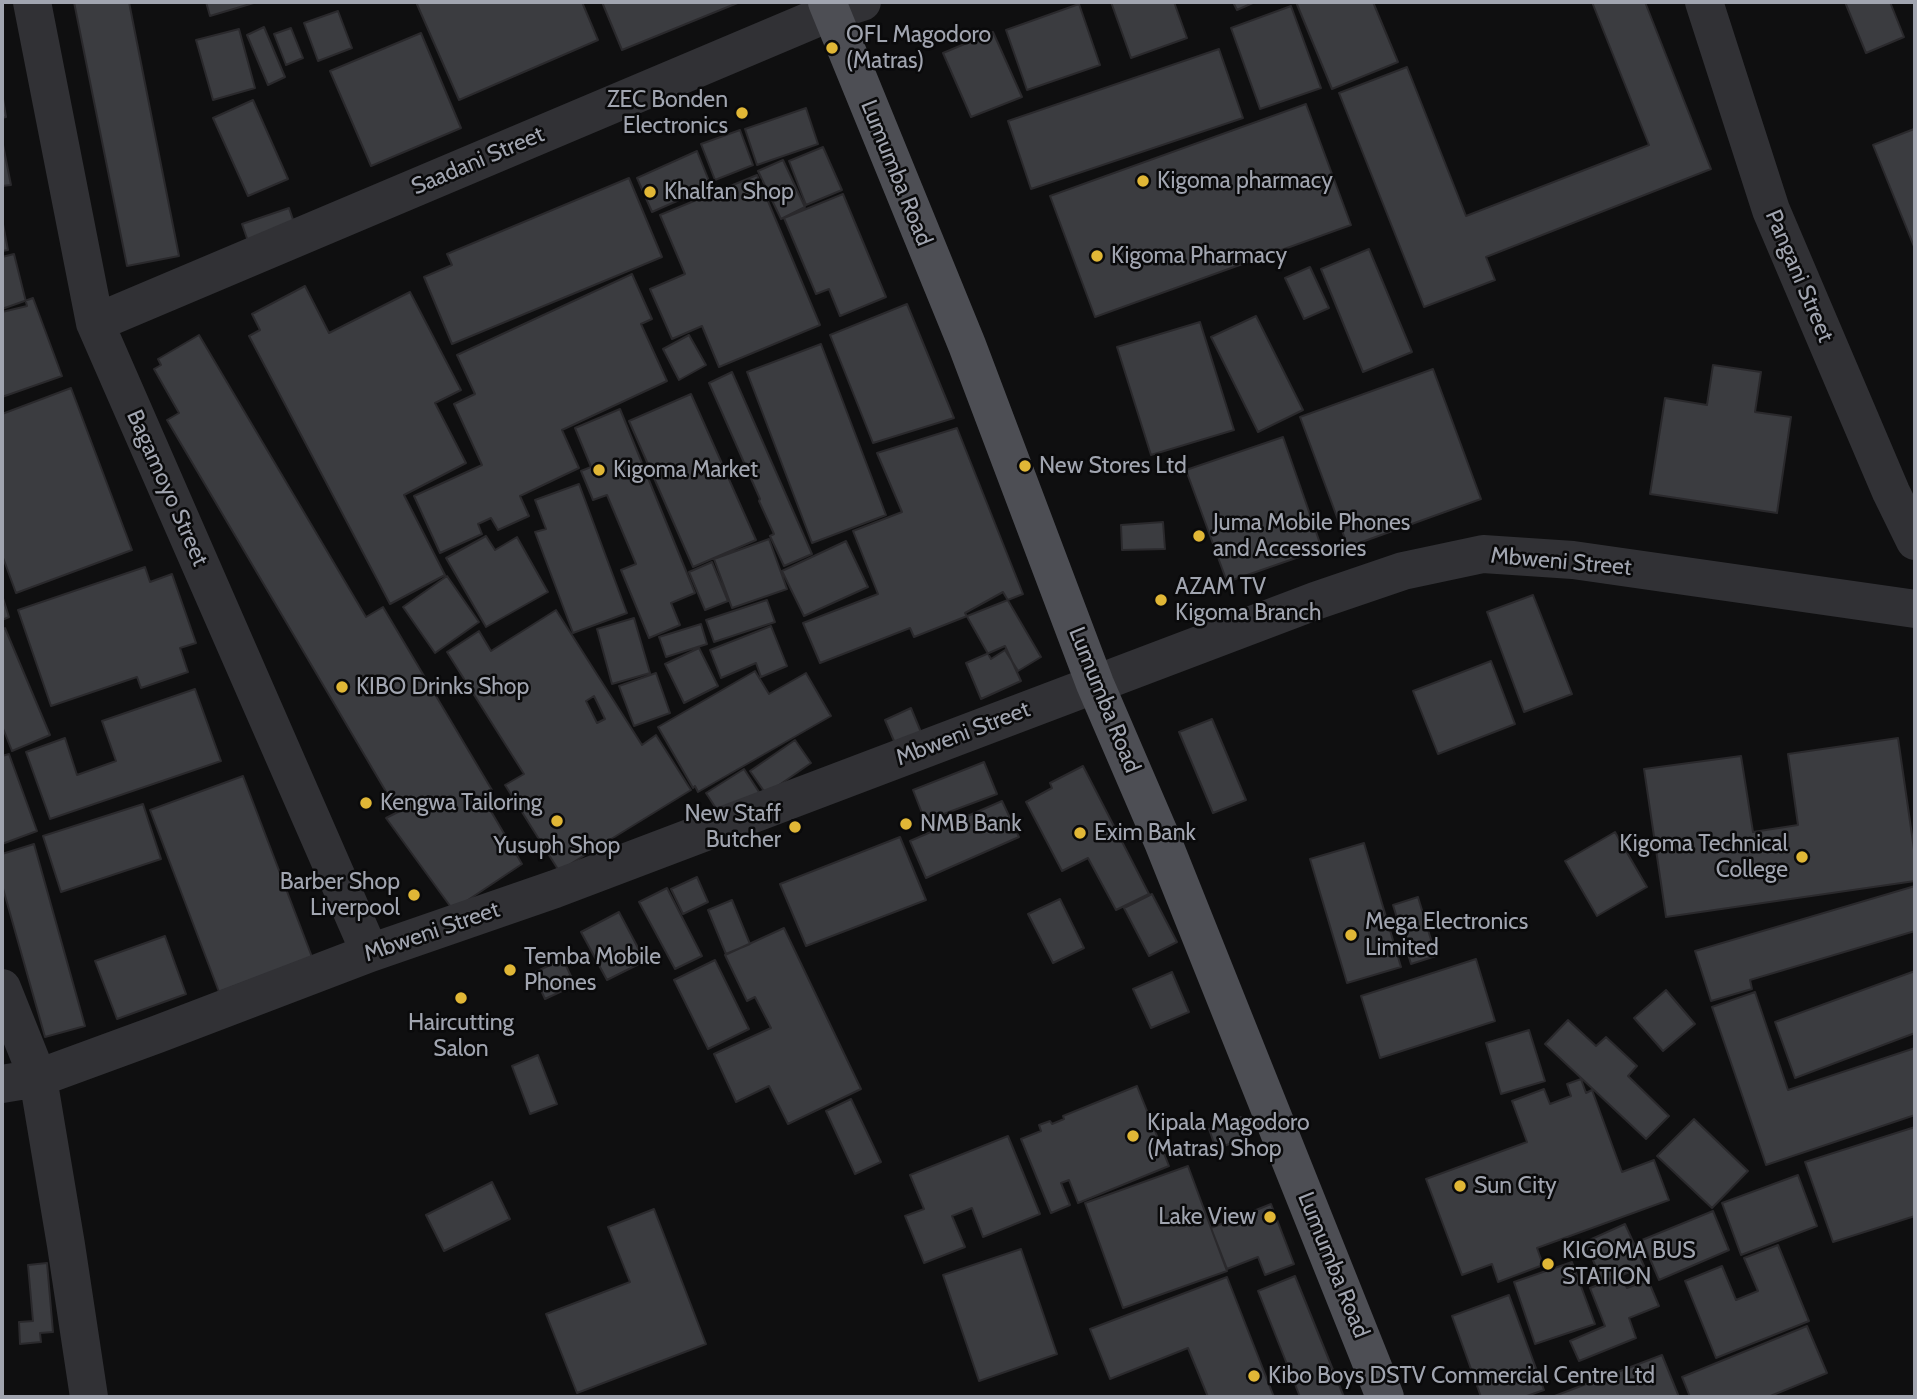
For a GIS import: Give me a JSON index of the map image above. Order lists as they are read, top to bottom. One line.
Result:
{"streets":{"main road":["Lumumba Road"],"street":["Saadani Street","Pangani Street","Bagamoyo Street","Mbweni Street"]},"crossings":[["Saadani Street","Lumumba Road"],["Saadani Street","Bagamoyo Street"],["Lumumba Road","Mbweni Street"],["Bagamoyo Street","Mbweni Street"]],"places":["OFL Magodoro (Matras)","ZEC Bonden Electronics","Kigoma pharmacy","Khalfan Shop","Kigoma Pharmacy","New Stores Ltd","Kigoma Market","Juma Mobile Phones and Accessories","AZAM TV Kigoma Branch","KIBO Drinks Shop","Kengwa Tailoring","Yusuph Shop","NMB Bank","New Staff Butcher","Exim Bank","Kigoma Technical College","Barber Shop Liverpool","Mega Electronics Limited","Temba Mobile Phones","Haircutting Salon","Kipala Magodoro (Matras) Shop","Sun City","Lake View","KIGOMA BUS STATION","Kibo Boys DSTV Commercial Centre Ltd"]}
